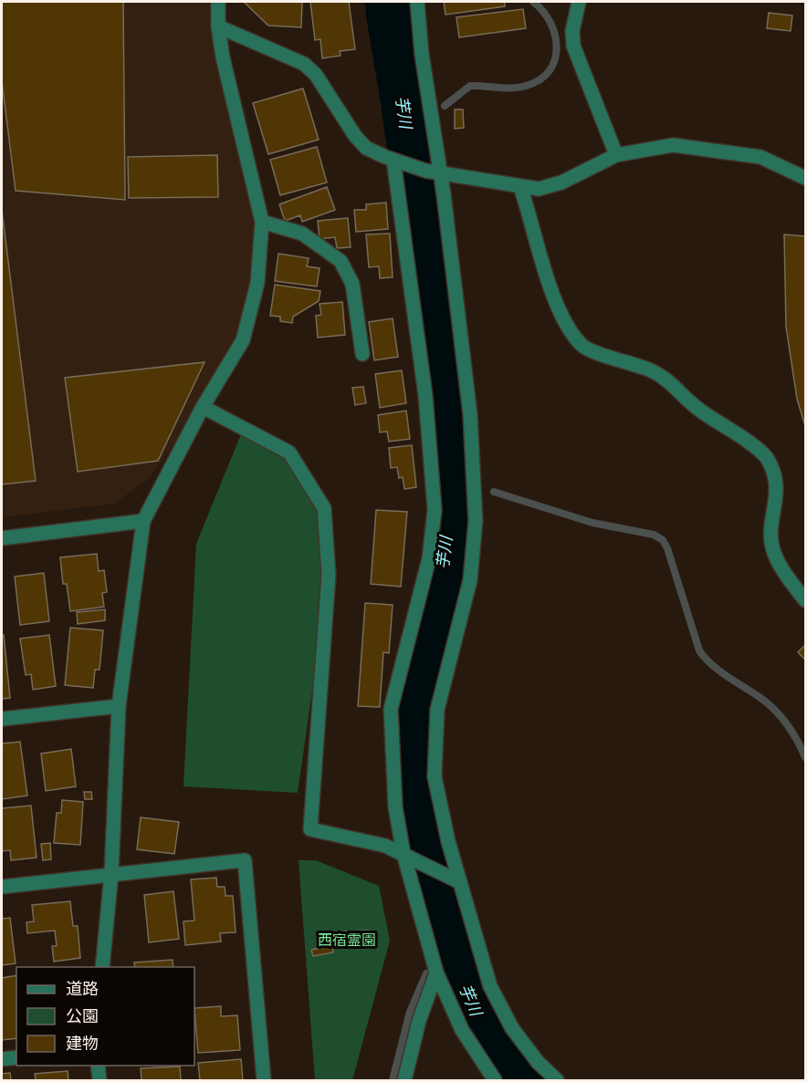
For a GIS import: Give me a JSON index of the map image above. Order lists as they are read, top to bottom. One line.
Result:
{"water":["芋川"],"parks":["西宿霊園"],"legend":["道路","公園","建物"]}
